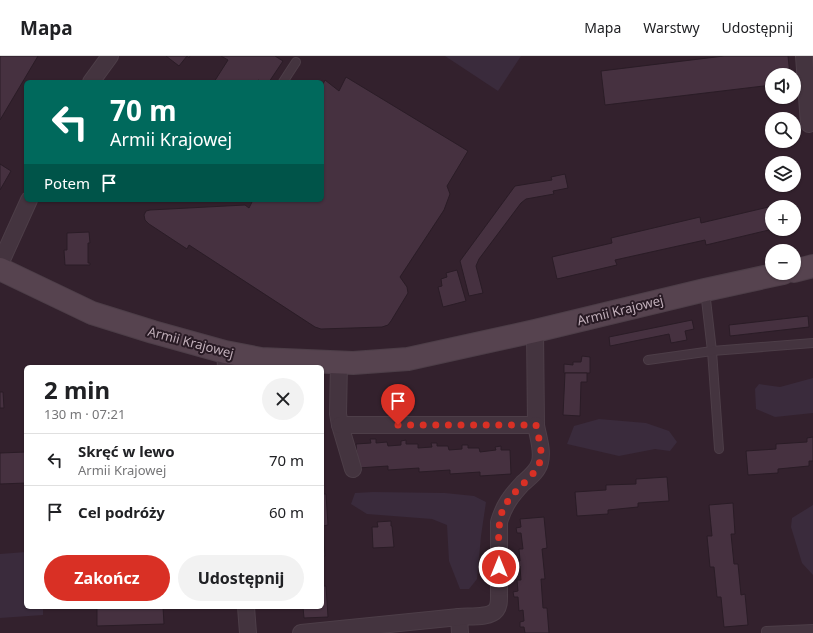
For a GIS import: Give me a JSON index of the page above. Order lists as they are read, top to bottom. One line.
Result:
{"streets":{"street":["Armii Krajowej"]},"page":{"header":"Mapa","nav":["Mapa","Warstwy","Udostępnij"],"map_buttons":["+","−"],"turn":["70 m","Armii Krajowej"],"then":"Potem","heading":["2 min","130 m · 07:21"],"list":[{"name":"Skręć w lewo","note":"Armii Krajowej","value":"70 m"},{"name":"Cel podróży","value":"60 m"}],"buttons":["Zakończ","Udostępnij"]}}
